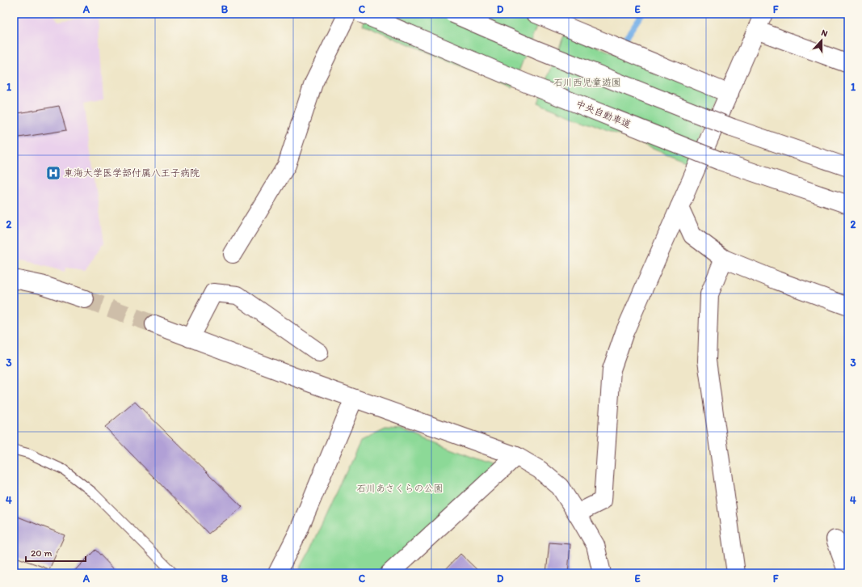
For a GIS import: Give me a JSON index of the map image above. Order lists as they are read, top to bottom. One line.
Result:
{"streets":{"main road":["中央自動車道"]},"parks":["石川西児童遊園","石川あさくらの公園"],"places":{"hospital":["東海大学医学部付属八王子病院"]},"scale_bar":"20 m","north":"top","grid":{"columns":["A","B","C","D","E","F"],"rows":["1","2","3","4"]}}
